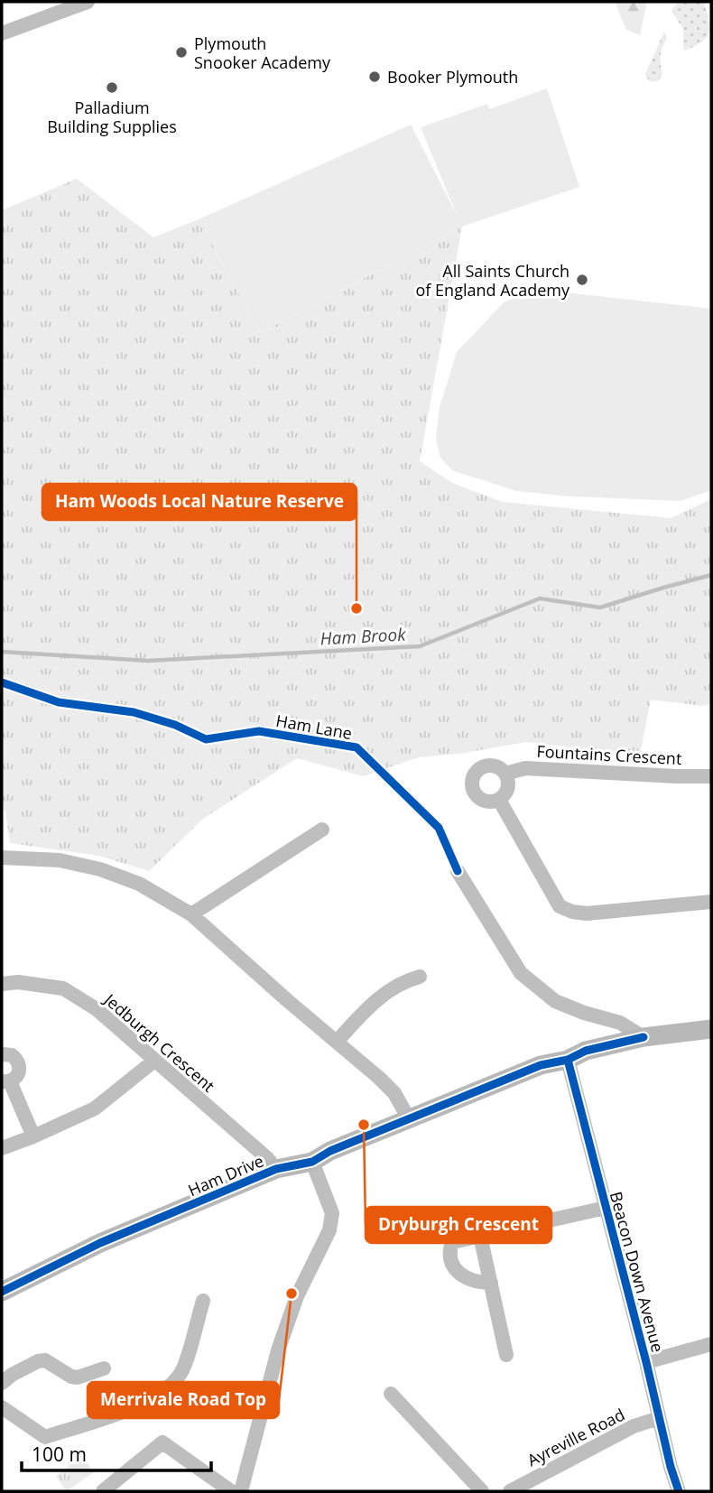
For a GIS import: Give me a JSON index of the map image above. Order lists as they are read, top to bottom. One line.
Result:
{"streets":{"street":["Fountains Crescent","Jedburgh Crescent","Ham Drive","Beacon Down Avenue","Ayreville Road"],"cycle path":["Ham Lane"]},"crossings":[["Jedburgh Crescent","Ham Drive"],["Ham Drive","Beacon Down Avenue"],["Beacon Down Avenue","Ayreville Road"]],"water":["Ham Brook"],"places":["Plymouth Snooker Academy","Booker Plymouth","Palladium Building Supplies","All Saints Church of England Academy","Ham Woods Local Nature Reserve","Dryburgh Crescent","Merrivale Road Top"],"scale_bar":"100 m"}
